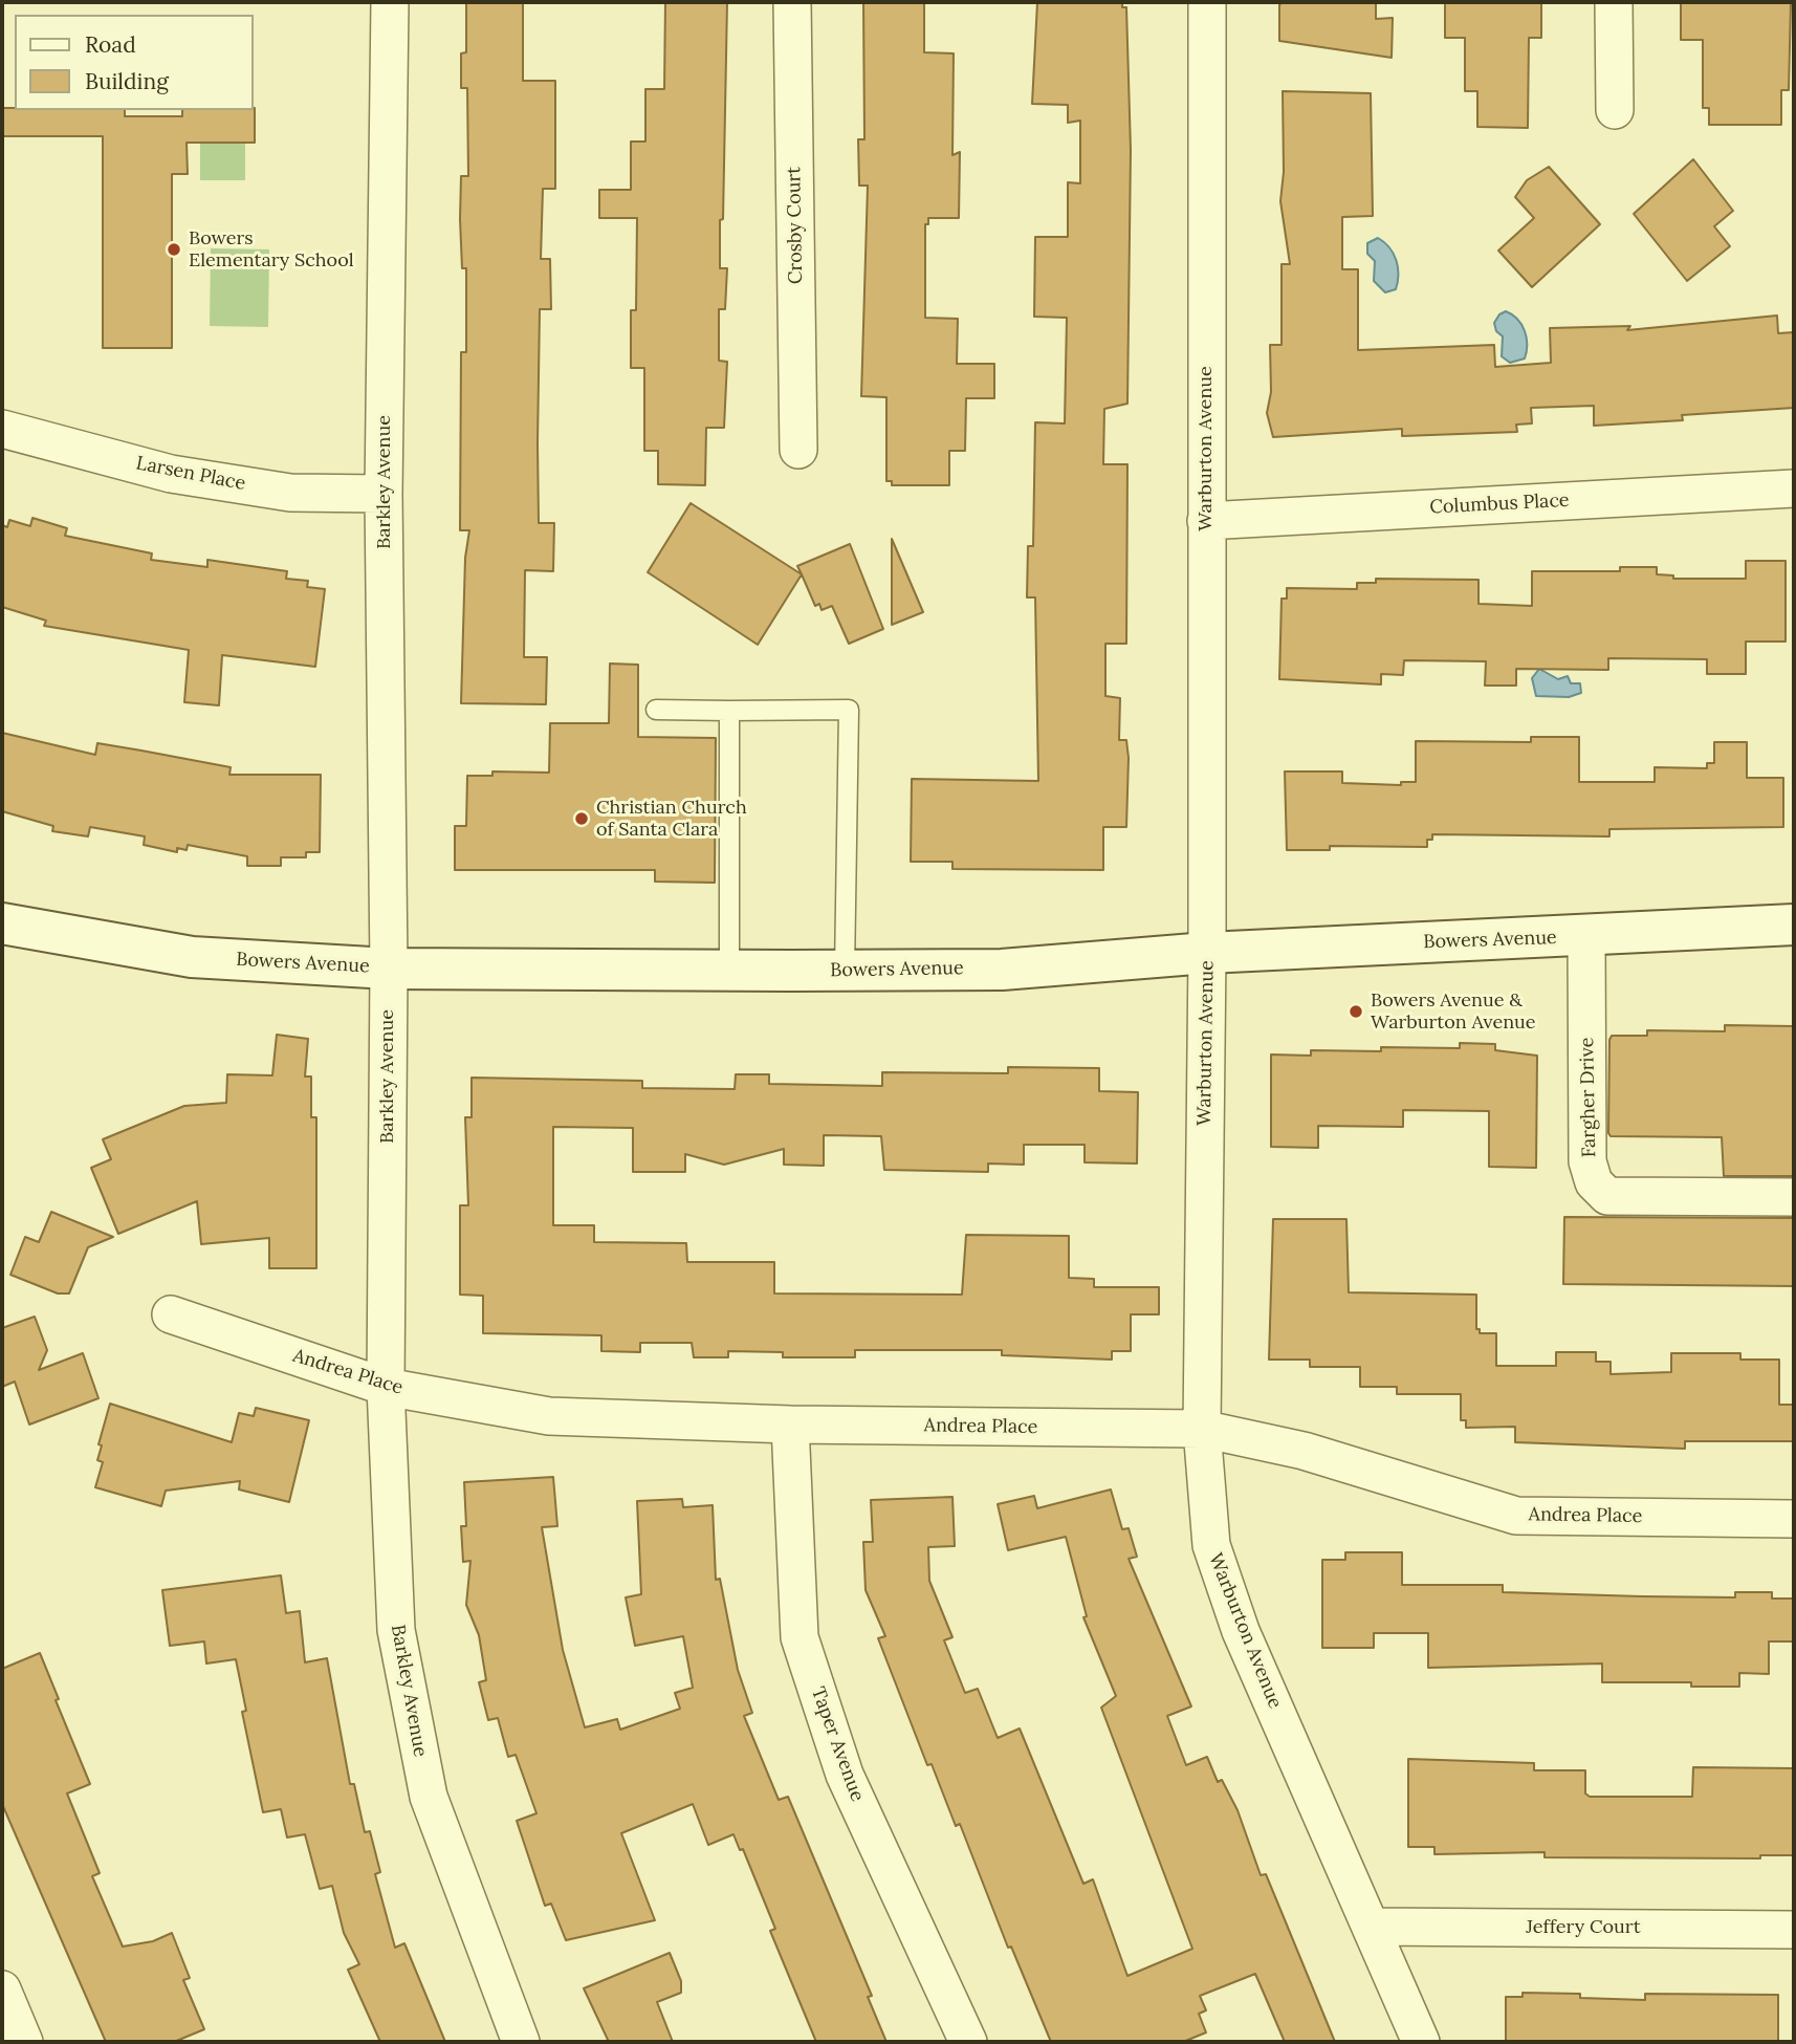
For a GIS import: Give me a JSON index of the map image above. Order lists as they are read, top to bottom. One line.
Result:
{"streets":{"main road":["Bowers Avenue"],"street":["Crosby Court","Warburton Avenue","Larsen Place","Barkley Avenue","Columbus Place","Fargher Drive","Andrea Place","Taper Avenue","Jeffery Court"]},"crossings":[["Warburton Avenue","Columbus Place"],["Warburton Avenue","Bowers Avenue"],["Warburton Avenue","Andrea Place"],["Warburton Avenue","Jeffery Court"],["Larsen Place","Barkley Avenue"],["Barkley Avenue","Bowers Avenue"],["Barkley Avenue","Andrea Place"],["Bowers Avenue","Fargher Drive"],["Andrea Place","Taper Avenue"]],"places":["Bowers Elementary School","Christian Church of Santa Clara","Bowers Avenue & Warburton Avenue"],"legend":["Road","Building"]}
